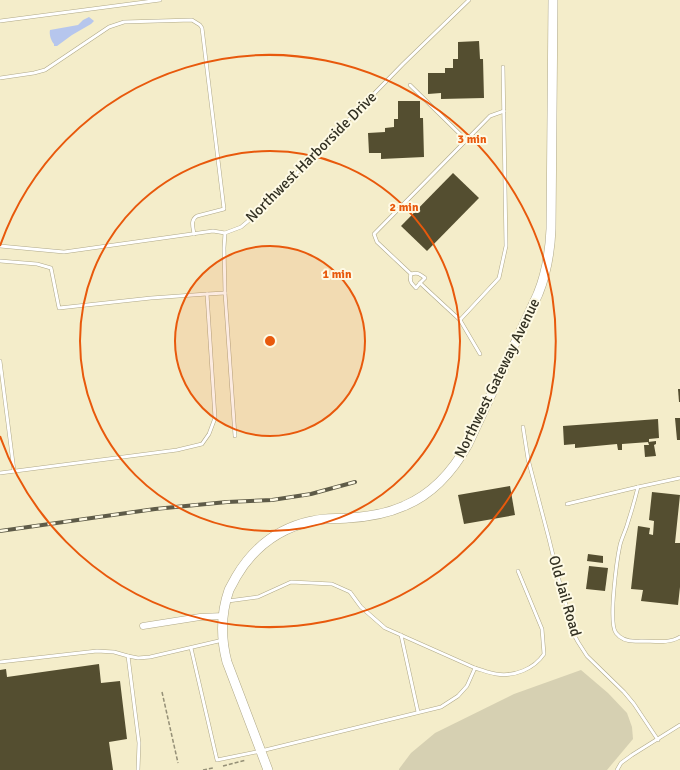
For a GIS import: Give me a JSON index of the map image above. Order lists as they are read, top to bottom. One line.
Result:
{"streets":{"street":["Northwest Gateway Avenue"],"lane":["Northwest Harborside Drive","Old Jail Road"]},"rings":["3 min","2 min","1 min"]}
